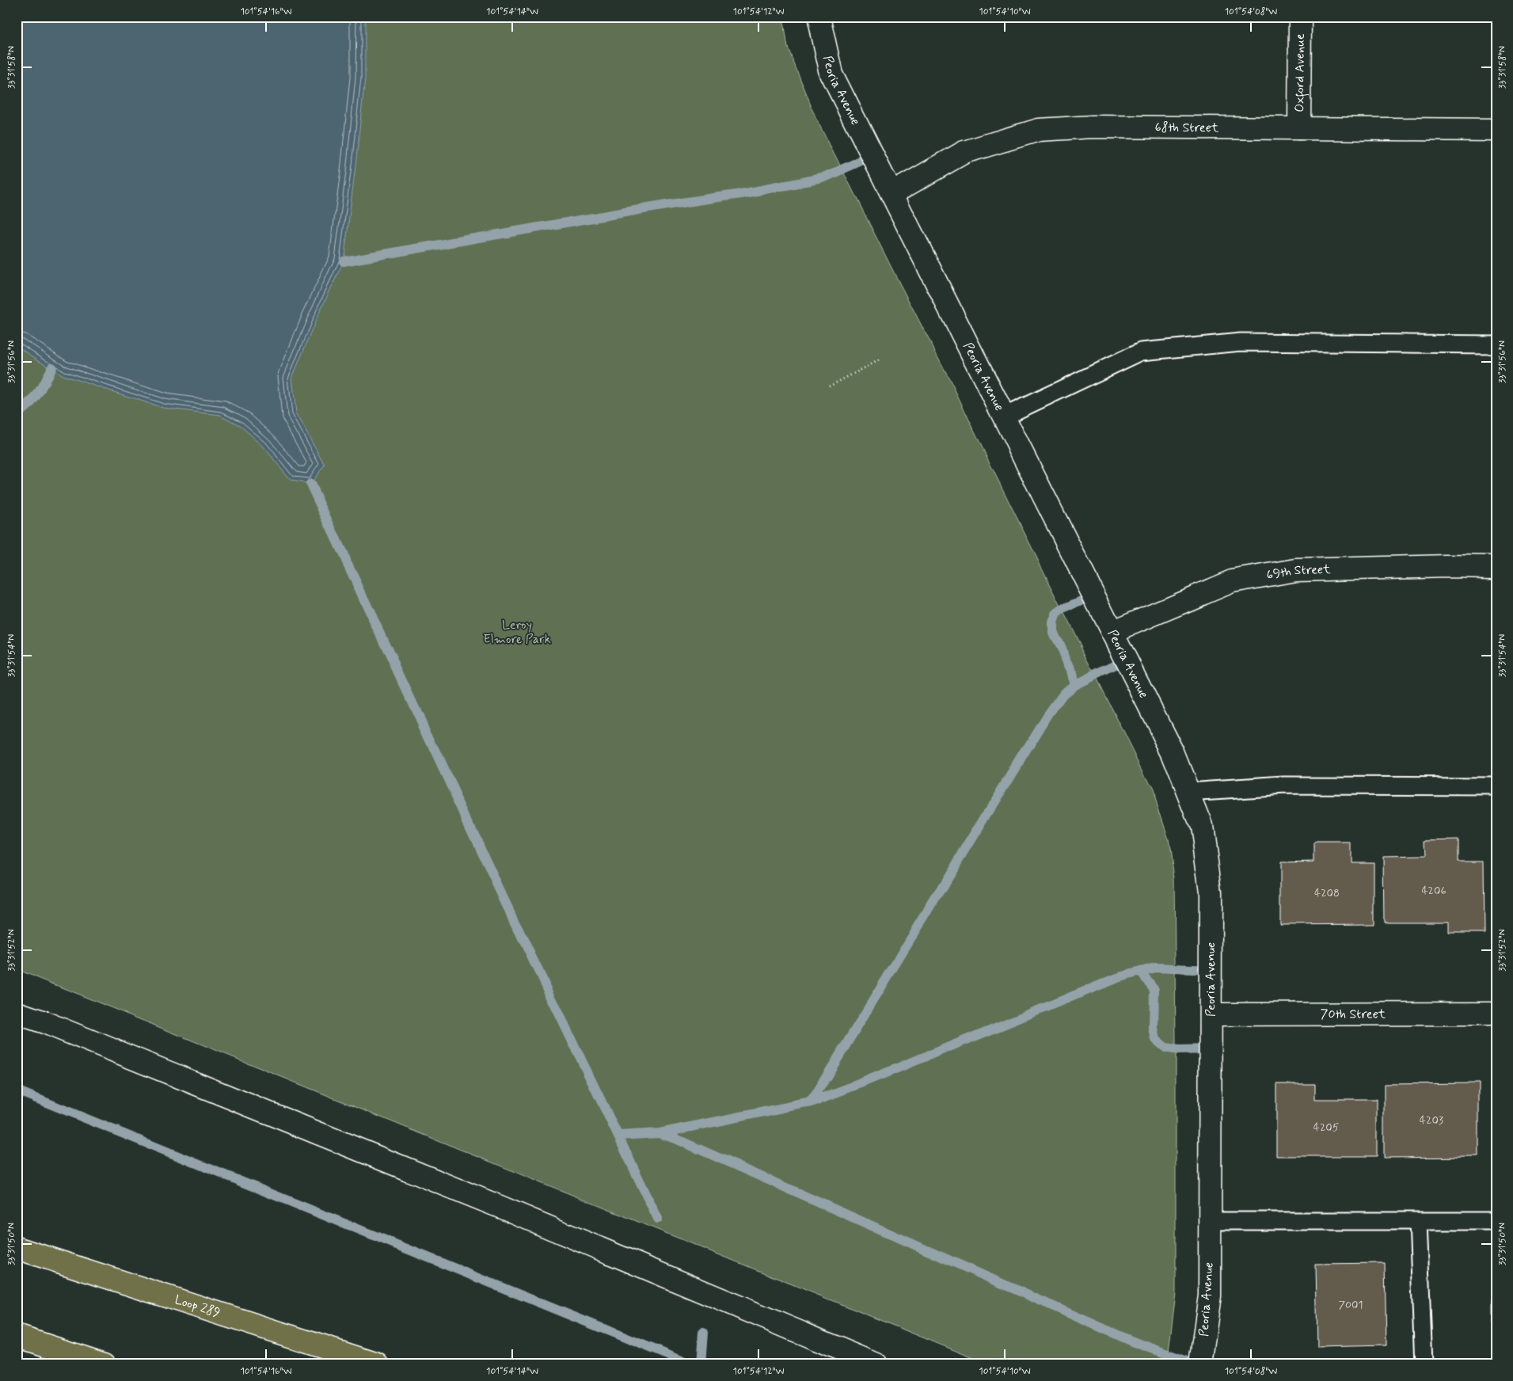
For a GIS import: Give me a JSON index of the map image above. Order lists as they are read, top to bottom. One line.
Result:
{"streets":{"highway":["Loop 289"],"street":["Oxford Avenue","Peoria Avenue","68th Street","69th Street","70th Street"]},"crossings":[["Oxford Avenue","68th Street"],["Peoria Avenue","68th Street"],["Peoria Avenue","69th Street"],["Peoria Avenue","70th Street"]],"parks":["Leroy Elmore Park"],"house_numbers":["4206","4208","4203","4205","7001"],"coordinates":["101°54'16\"W","101°54'14\"W","101°54'12\"W","101°54'10\"W","101°54'08\"W","33°31'58\"N","33°31'56\"N","33°31'54\"N","33°31'52\"N","33°31'50\"N"]}
